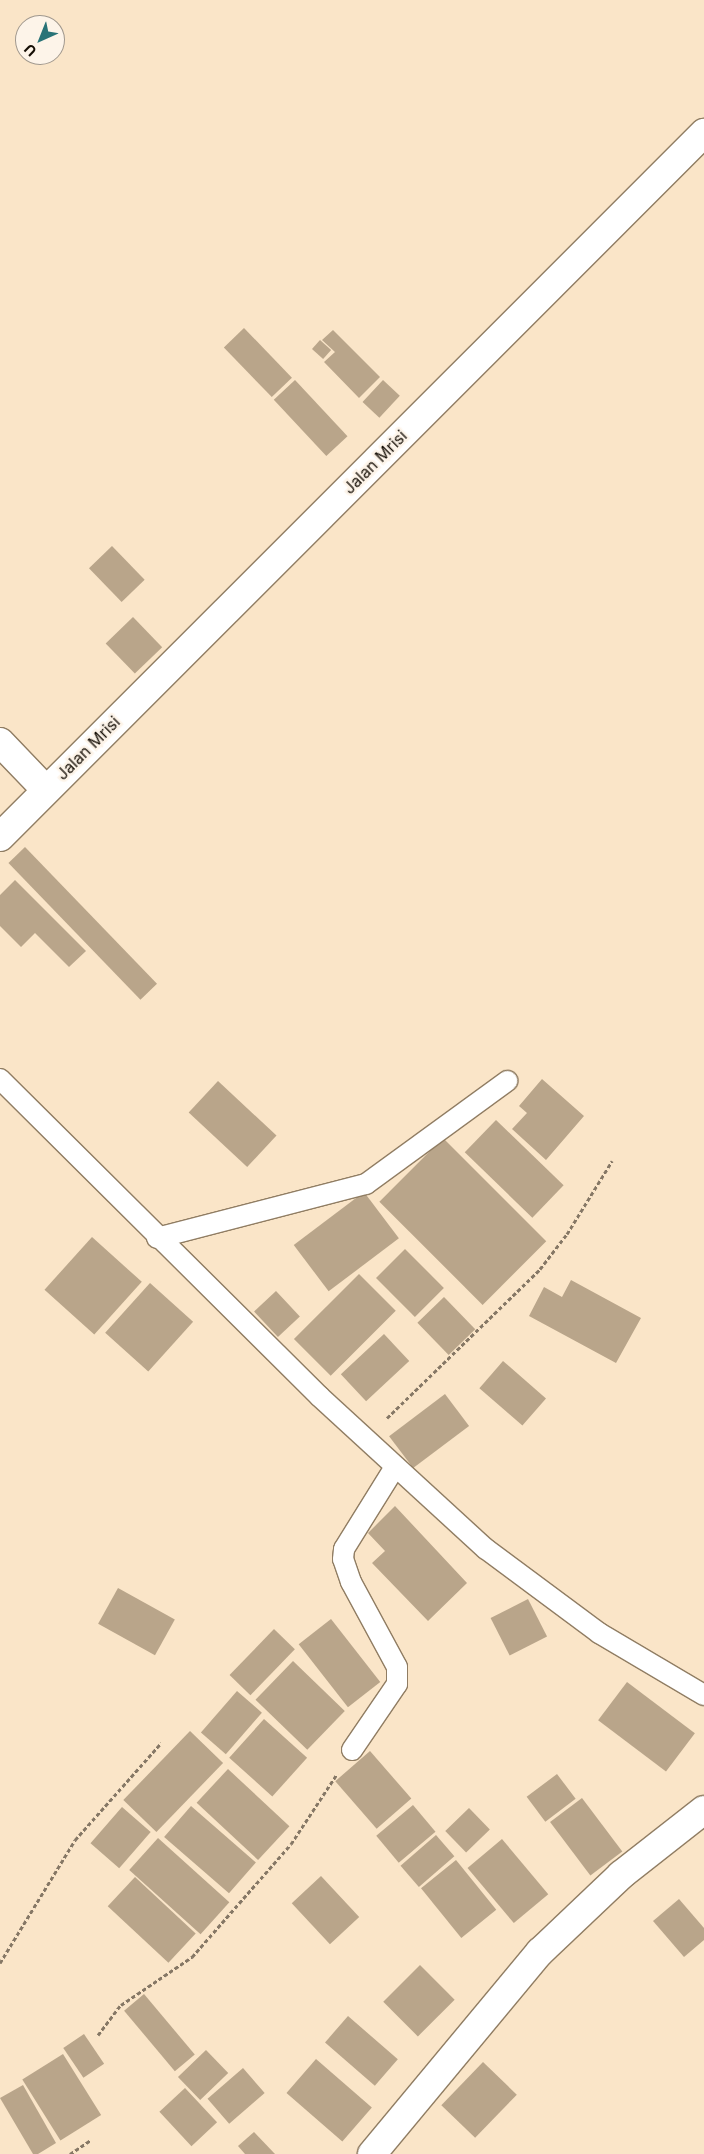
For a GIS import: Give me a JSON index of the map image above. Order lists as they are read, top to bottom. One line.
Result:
{"streets":{"street":["Jalan Mrisi"]},"north":"bottom left"}
